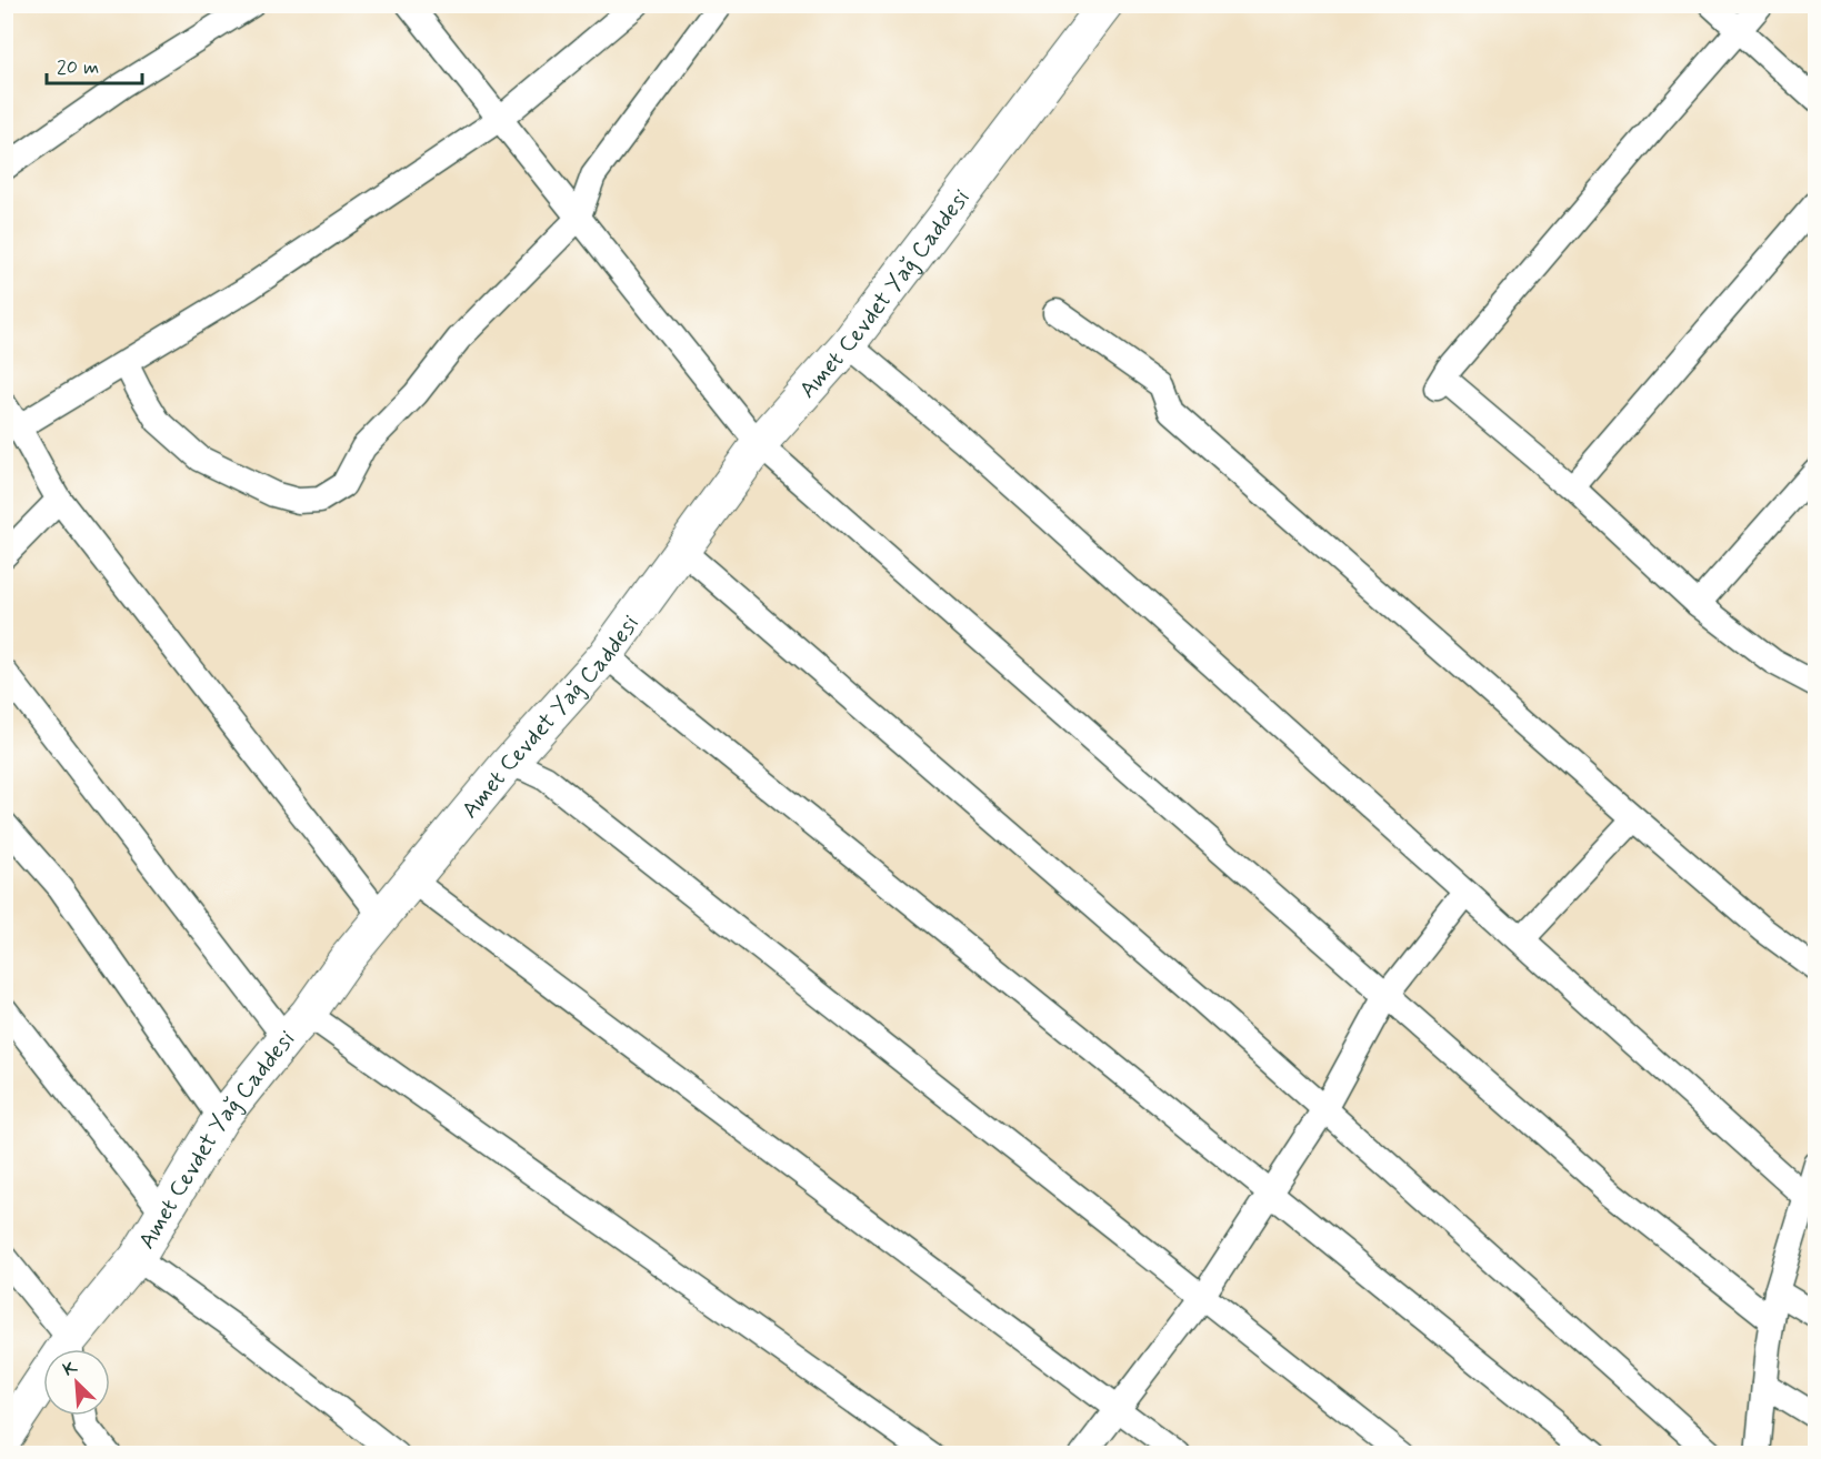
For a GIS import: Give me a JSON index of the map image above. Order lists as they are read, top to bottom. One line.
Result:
{"streets":{"street":["Amet Cevdet Yağ Caddesi"]},"scale_bar":"20 m","north":"top left"}
